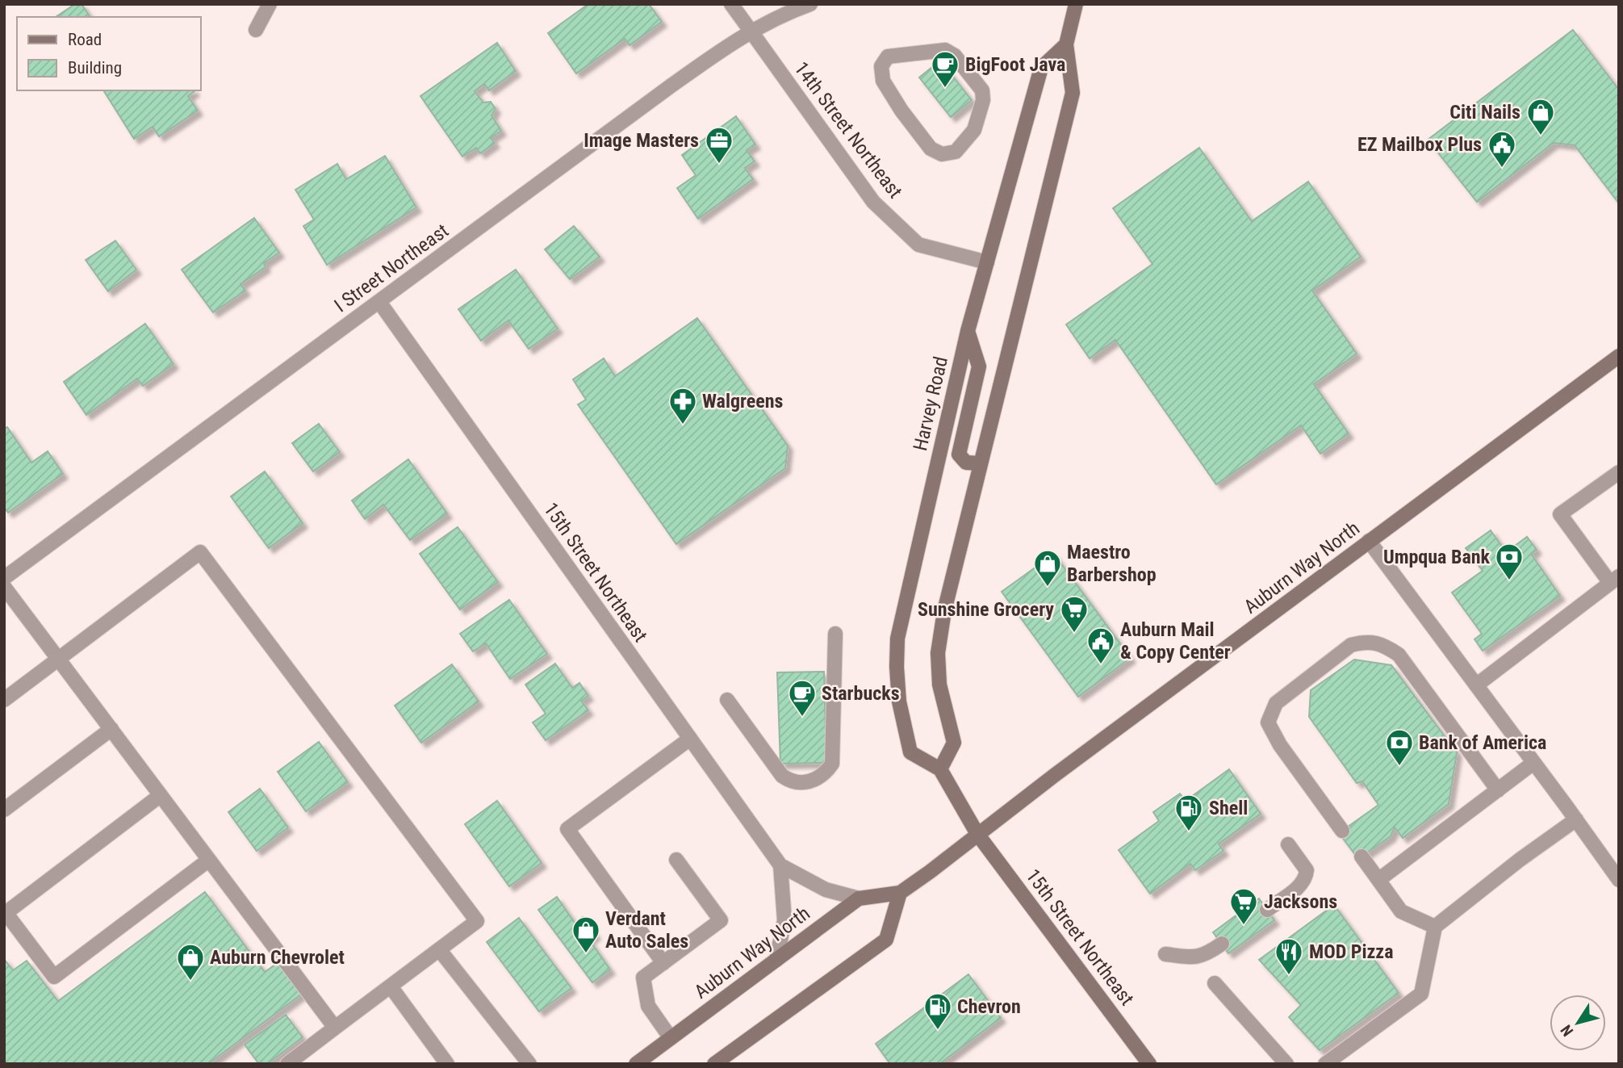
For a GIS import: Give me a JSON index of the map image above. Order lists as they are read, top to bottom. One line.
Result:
{"streets":{"main road":["Harvey Road","Auburn Way North","15th Street Northeast"],"street":["14th Street Northeast","I Street Northeast"]},"crossings":[["14th Street Northeast","I Street Northeast"],["14th Street Northeast","Harvey Road"],["I Street Northeast","15th Street Northeast"],["Harvey Road","Auburn Way North"],["Harvey Road","15th Street Northeast"],["Auburn Way North","15th Street Northeast"]],"places":{"cafe":["BigFoot Java","Starbucks"],"shop":["Citi Nails","Maestro Barbershop","Verdant Auto Sales","Auburn Chevrolet"],"office":["Image Masters"],"public building":["EZ Mailbox Plus","Auburn Mail & Copy Center"],"pharmacy":["Walgreens"],"bank":["Umpqua Bank","Bank of America"],"supermarket":["Sunshine Grocery","Jacksons"],"fuel station":["Shell","Chevron"],"restaurant":["MOD Pizza"]},"legend":["Road","Building"],"north":"bottom left"}
